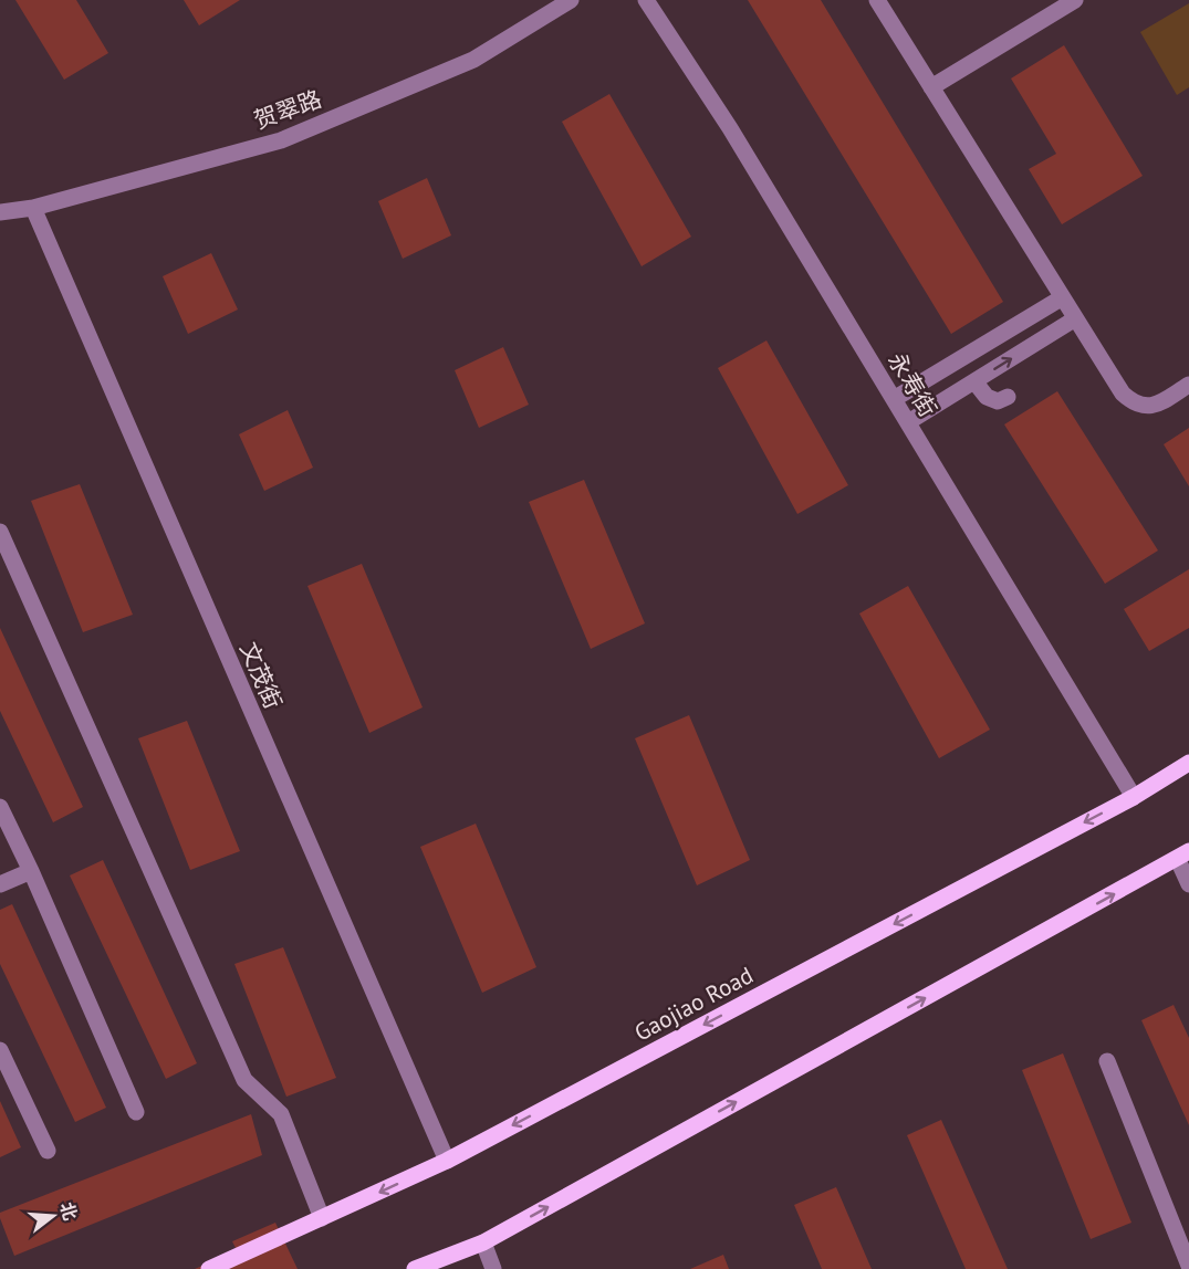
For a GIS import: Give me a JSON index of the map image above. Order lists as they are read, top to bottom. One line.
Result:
{"streets":{"main road":["Gaojiao Road"],"street":["贺翠路","永寿街","文茂街"]},"crossings":[["贺翠路","文茂街"],["永寿街","Gaojiao Road"],["文茂街","Gaojiao Road"]],"north":"right"}
